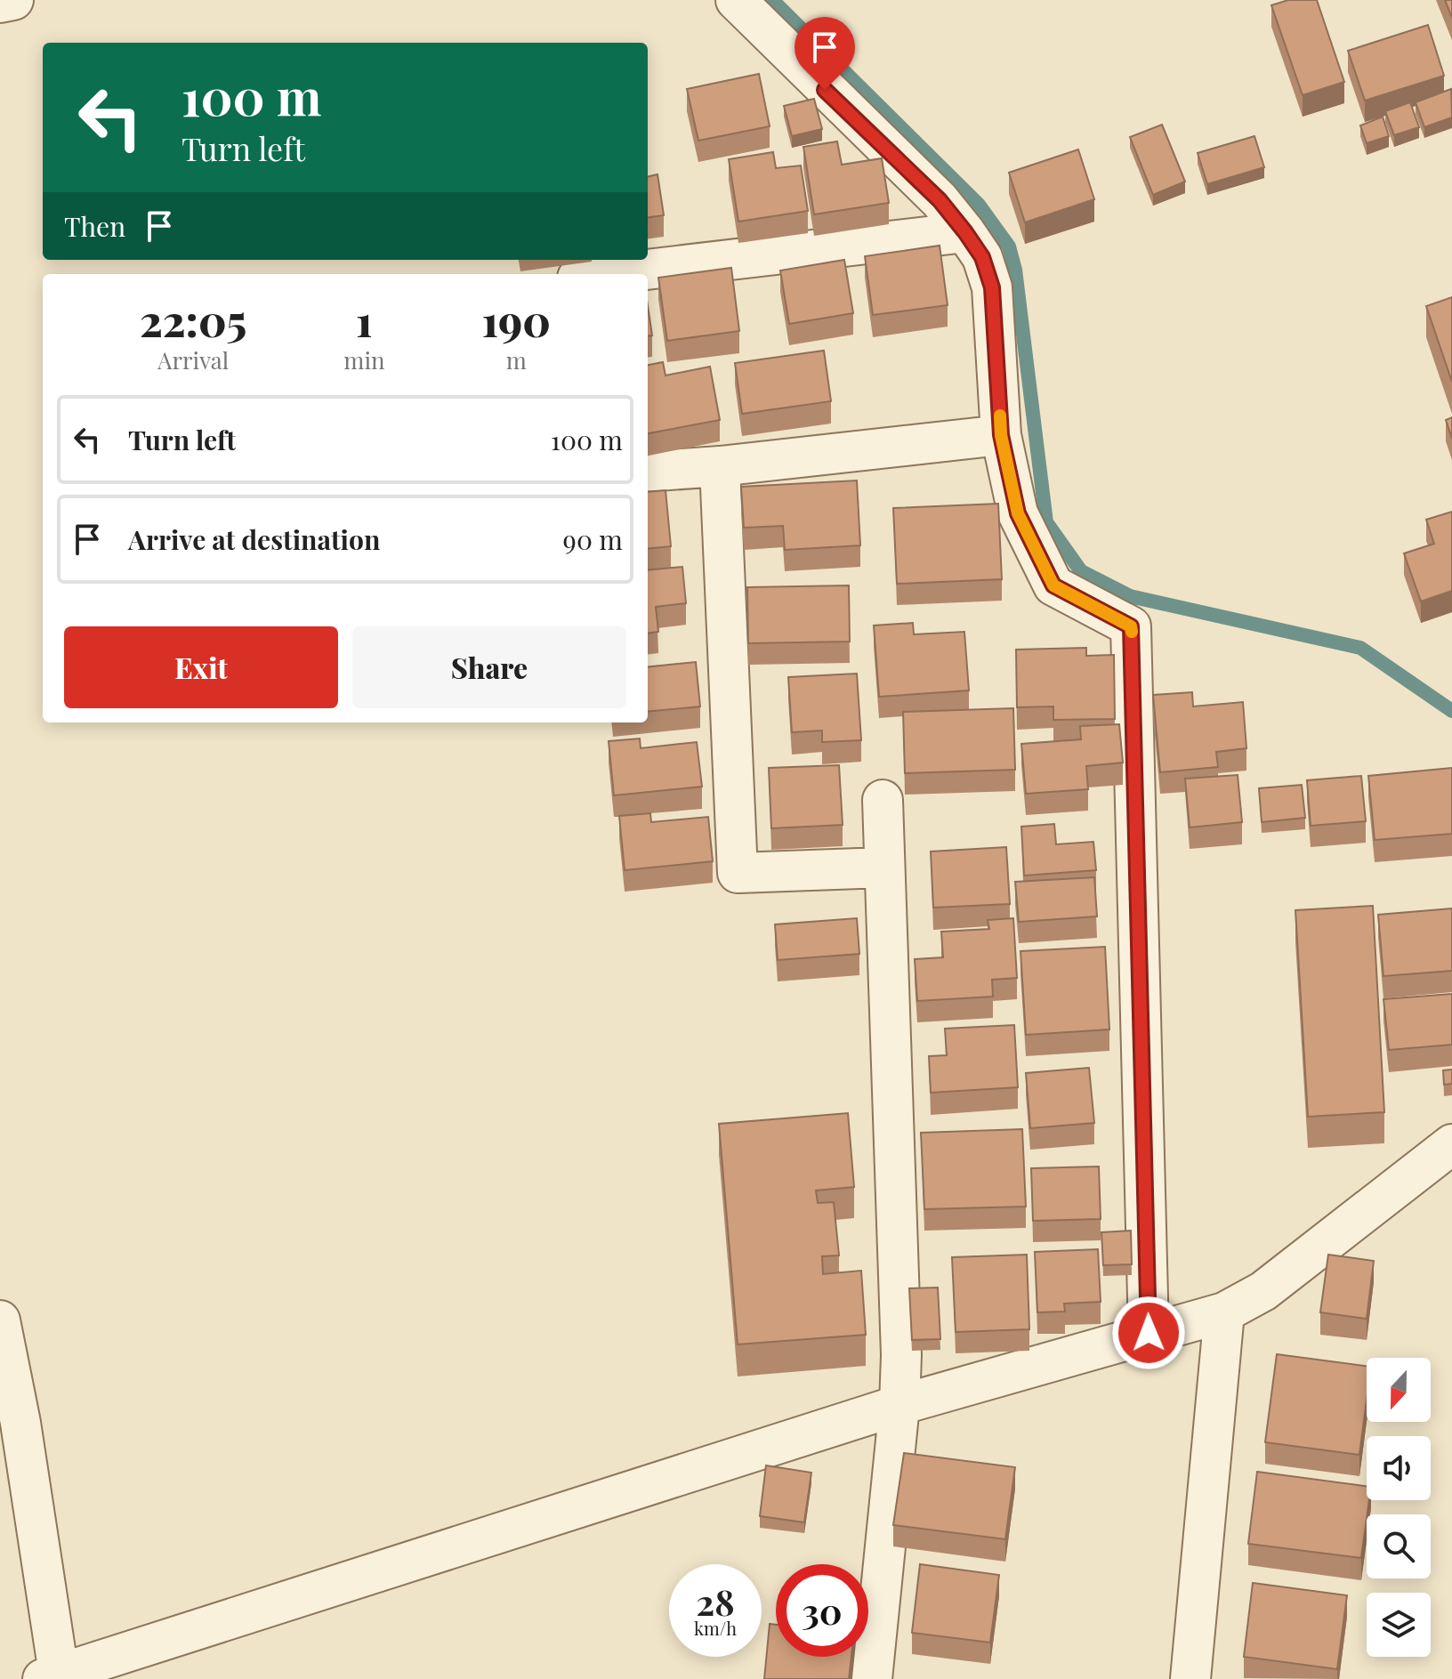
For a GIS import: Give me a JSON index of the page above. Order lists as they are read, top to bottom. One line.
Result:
{"north":"bottom","page":{"turn":["100 m","Turn left"],"then":"Then","eta":["22:05","Arrival","1","min","190","m"],"list":[{"name":"Turn left","value":"100 m"},{"name":"Arrive at destination","value":"90 m"}],"buttons":["Exit","Share"],"speed":"28 km/h","limit":"30"}}
